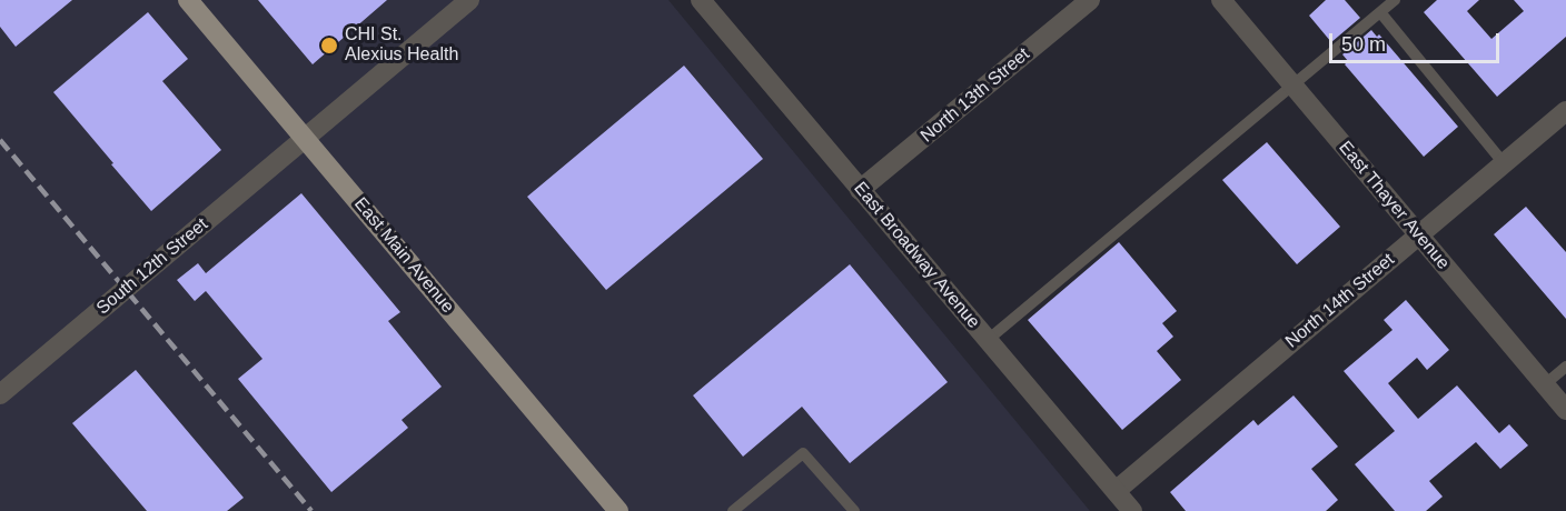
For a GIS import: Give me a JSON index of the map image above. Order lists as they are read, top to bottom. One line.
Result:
{"streets":{"main road":["East Main Avenue"],"street":["North 13th Street","East Thayer Avenue","East Broadway Avenue","South 12th Street","North 14th Street"]},"crossings":[["North 13th Street","East Broadway Avenue"],["East Thayer Avenue","North 14th Street"],["East Main Avenue","South 12th Street"],["East Broadway Avenue","North 14th Street"]],"places":["CHI St. Alexius Health"],"scale_bar":"50 m"}
